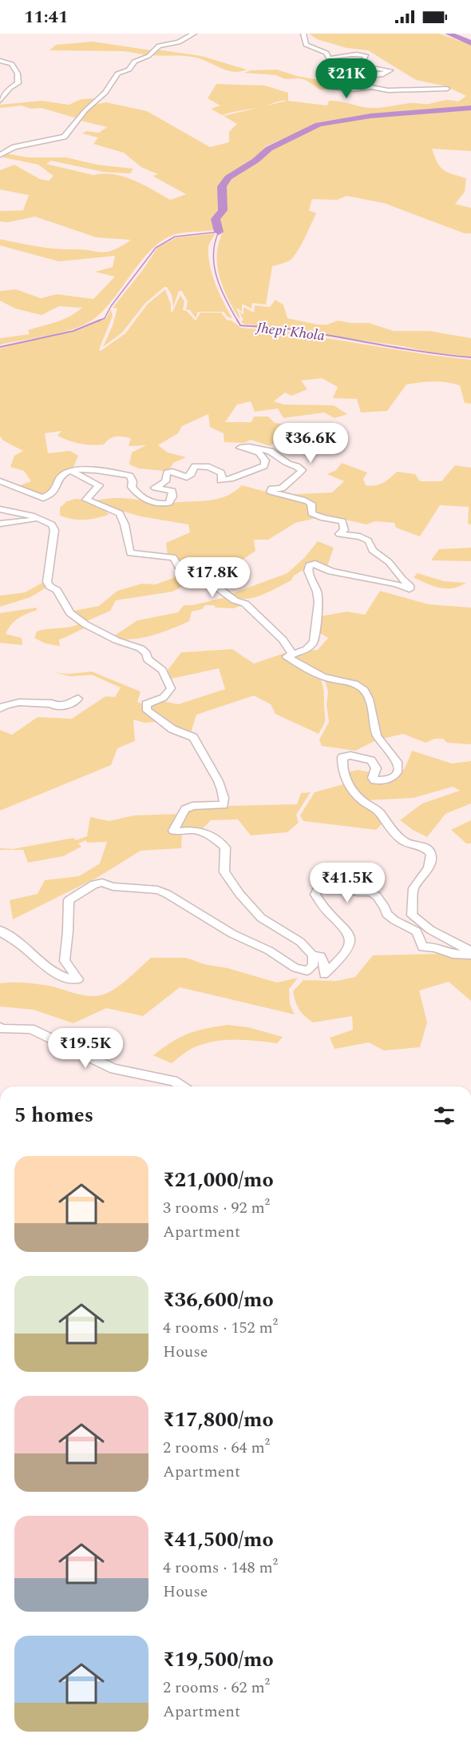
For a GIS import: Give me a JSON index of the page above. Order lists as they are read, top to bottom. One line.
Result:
{"water":["Jhepi Khola"],"page":{"status":"11:41","price":["₹21K","₹36.6K","₹17.8K","₹41.5K","₹19.5K"],"heading":"5 homes","list":[{"name":"₹21,000/mo","note":"3 rooms · 92 m² · Apartment"},{"name":"₹36,600/mo","note":"4 rooms · 152 m² · House"},{"name":"₹17,800/mo","note":"2 rooms · 64 m² · Apartment"},{"name":"₹41,500/mo","note":"4 rooms · 148 m² · House"},{"name":"₹19,500/mo","note":"2 rooms · 62 m² · Apartment"}]}}
